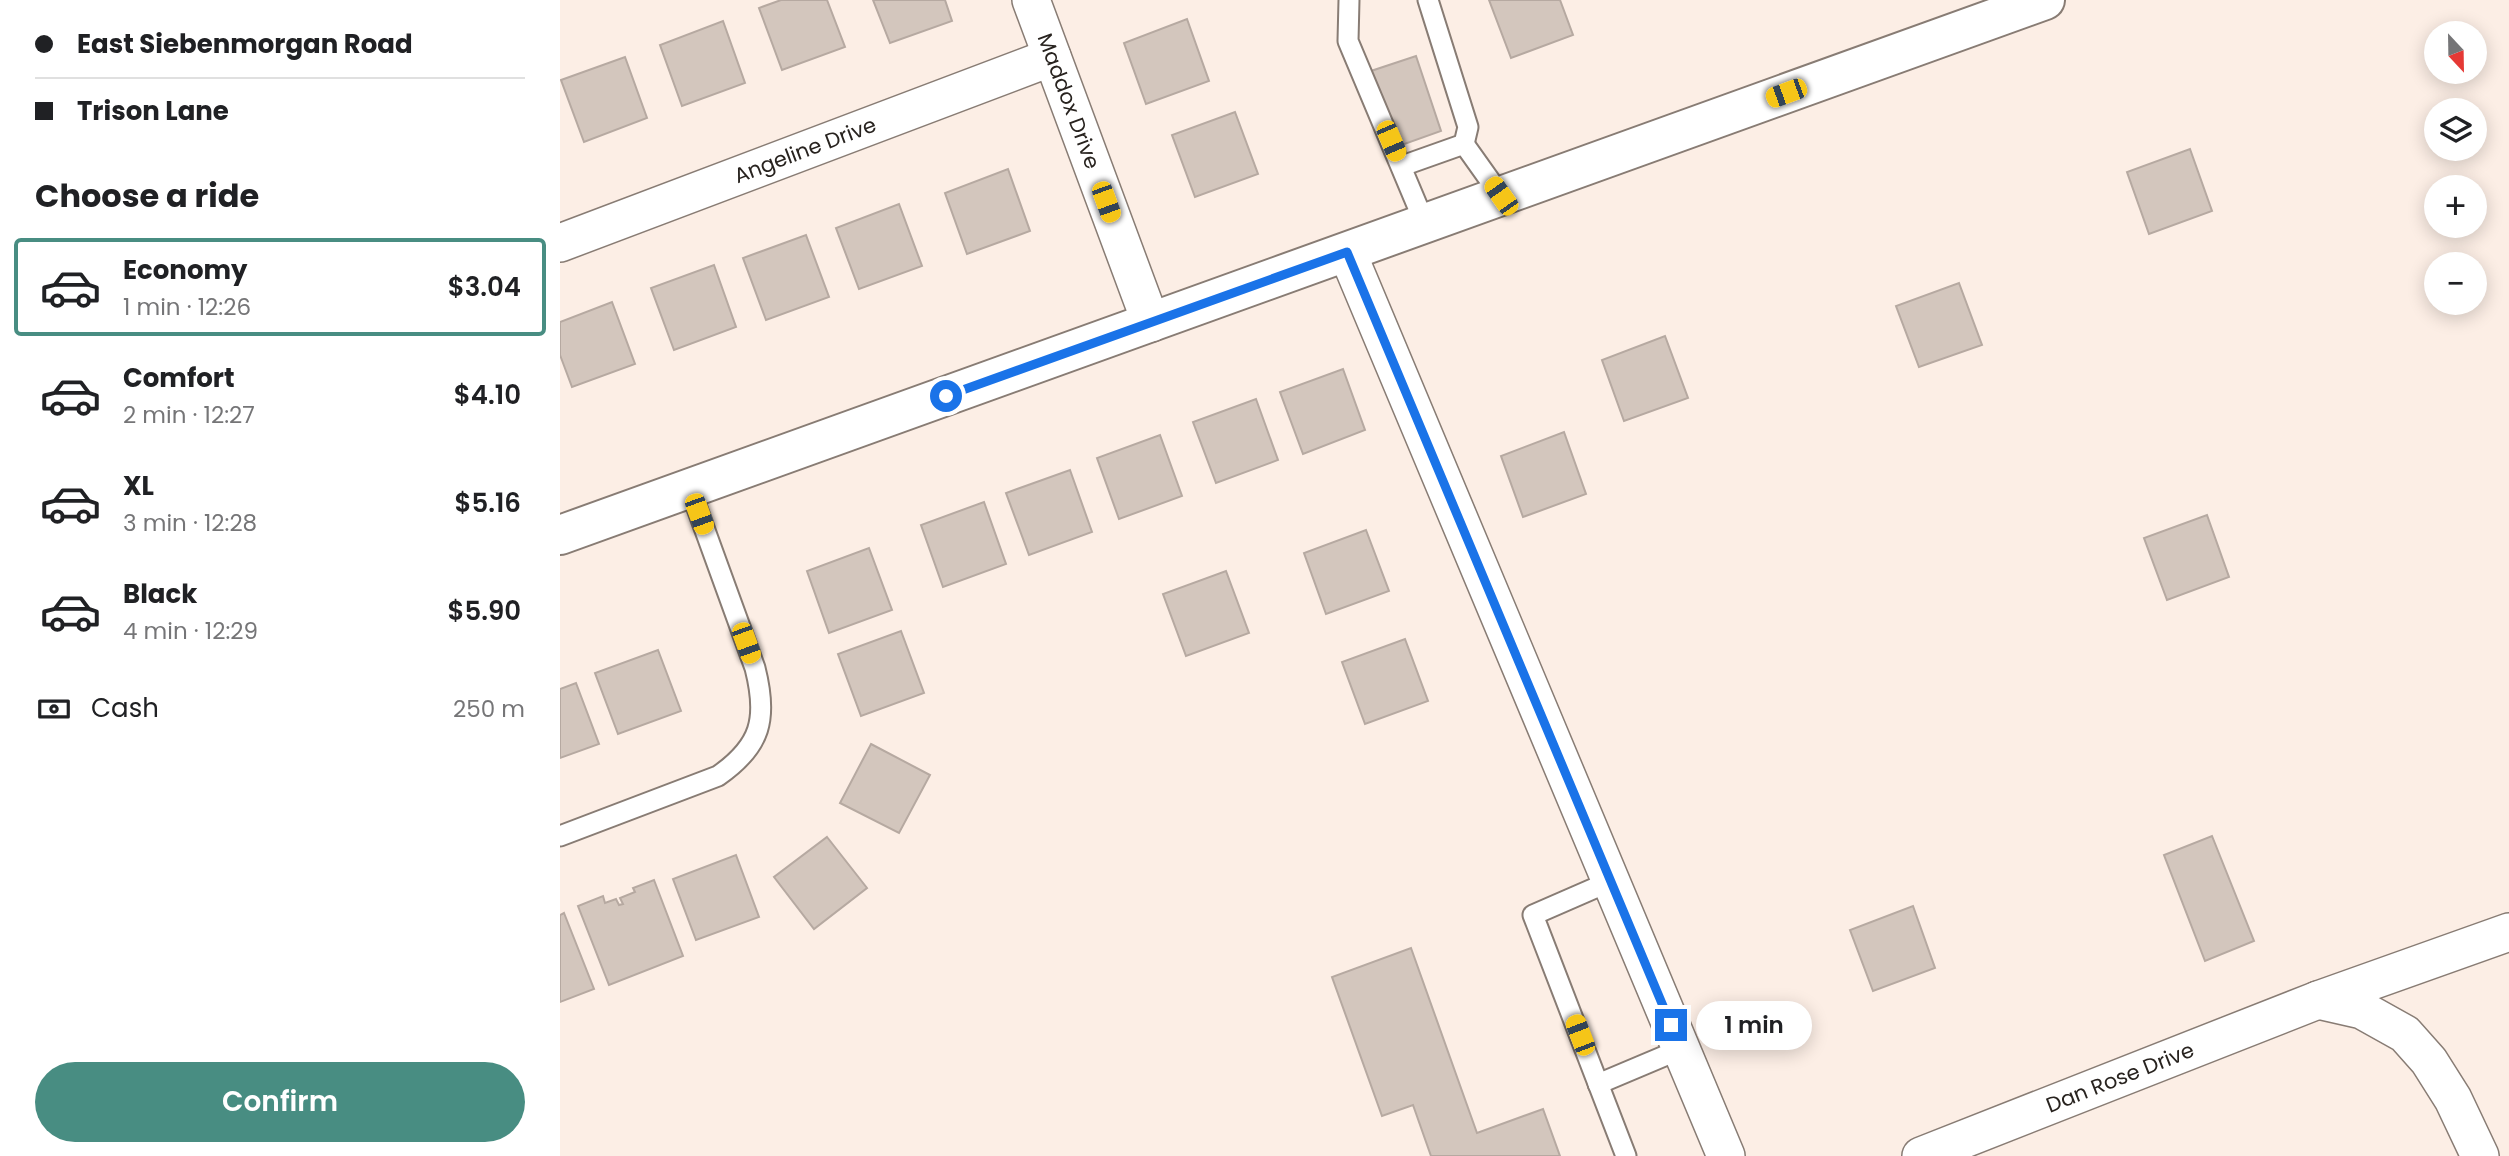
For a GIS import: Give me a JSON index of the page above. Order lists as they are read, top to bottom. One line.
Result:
{"streets":{"street":["Maddox Drive","Angeline Drive","Dan Rose Drive"]},"crossings":[["Maddox Drive","Angeline Drive"]],"north":"bottom","page":{"banner":["East Siebenmorgan Road","Trison Lane"],"map_buttons":["+","−"],"heading":"Choose a ride","list":[{"name":"Economy","note":"1 min · 12:26","value":"$3.04"},{"name":"Comfort","note":"2 min · 12:27","value":"$4.10"},{"name":"XL","note":"3 min · 12:28","value":"$5.16"},{"name":"Black","note":"4 min · 12:29","value":"$5.90"}],"pay":["Cash","250 m"],"bubble":"1 min","buttons":"Confirm"}}
